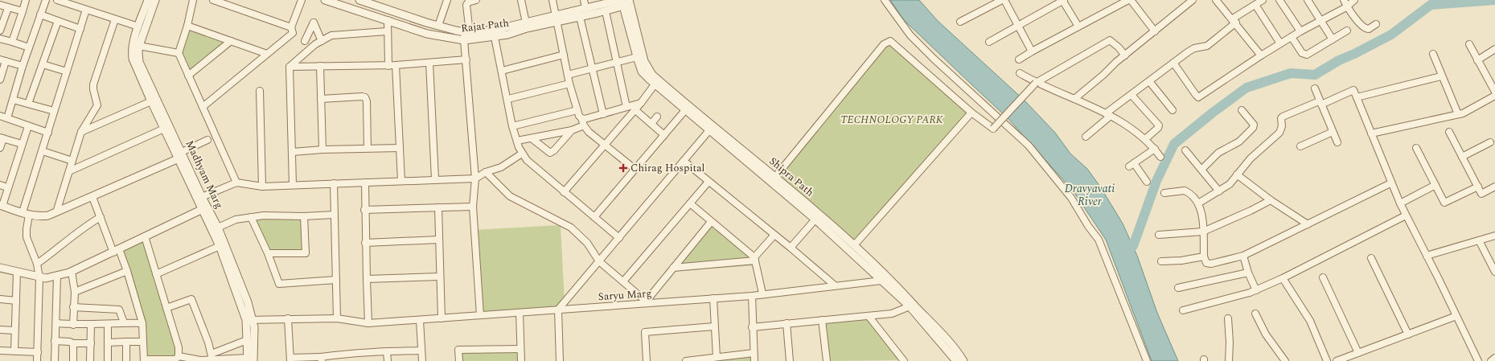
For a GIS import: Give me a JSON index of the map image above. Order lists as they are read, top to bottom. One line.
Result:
{"streets":{"street":["Rajat Path","Madhyam Marg","Shipra Path","Saryu Marg"]},"crossings":[["Rajat Path","Shipra Path"],["Madhyam Marg","Saryu Marg"],["Shipra Path","Saryu Marg"]],"water":["Dravyavati River"],"parks":["TECHNOLOGY PARK"],"places":{"health":["Chirag Hospital"]}}
